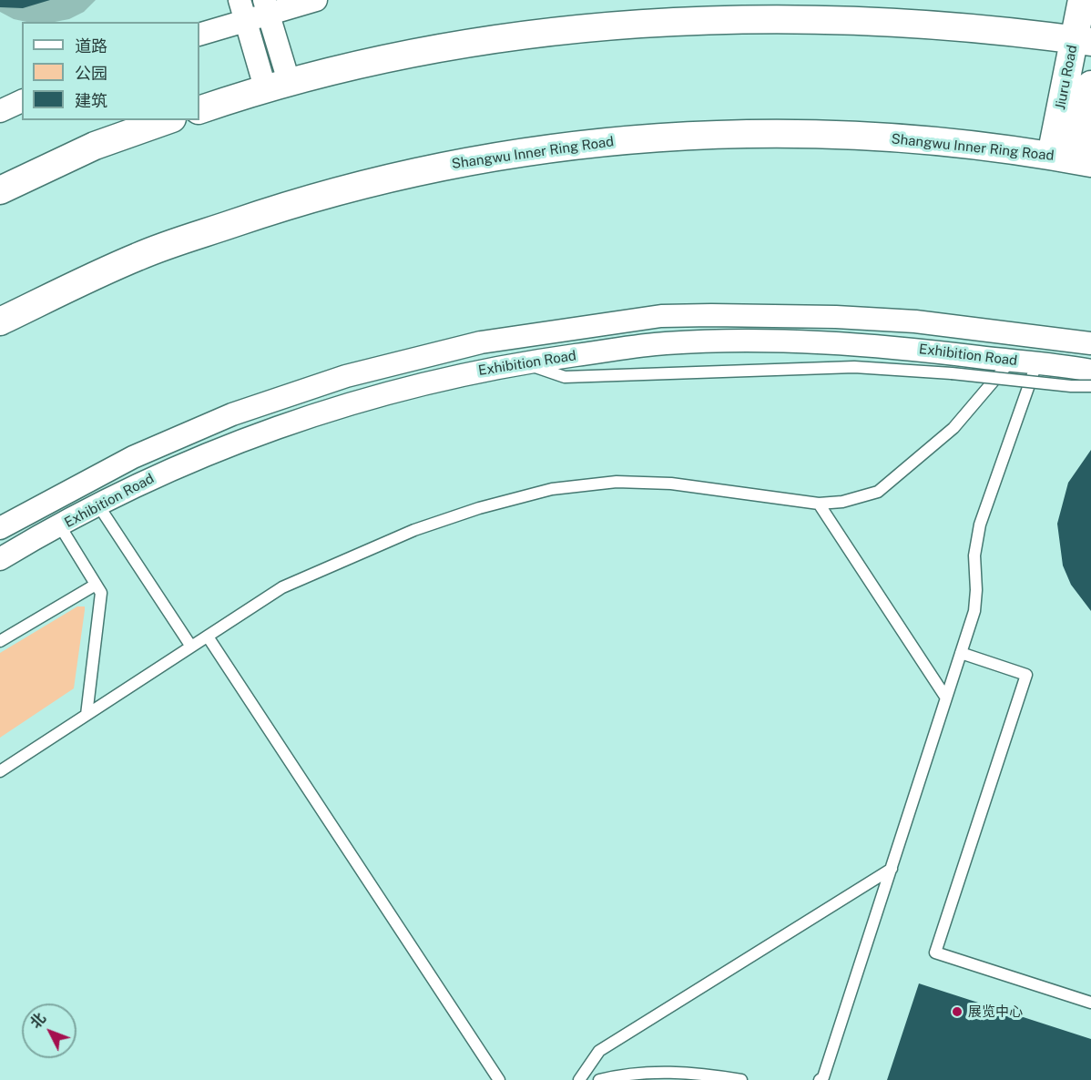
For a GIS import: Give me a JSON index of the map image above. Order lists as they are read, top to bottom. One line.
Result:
{"streets":{"street":["Jiuru Road","Shangwu Inner Ring Road","Exhibition Road"]},"crossings":[["Jiuru Road","Shangwu Inner Ring Road"]],"places":["展览中心"],"legend":["道路","公园","建筑"],"north":"top left"}
